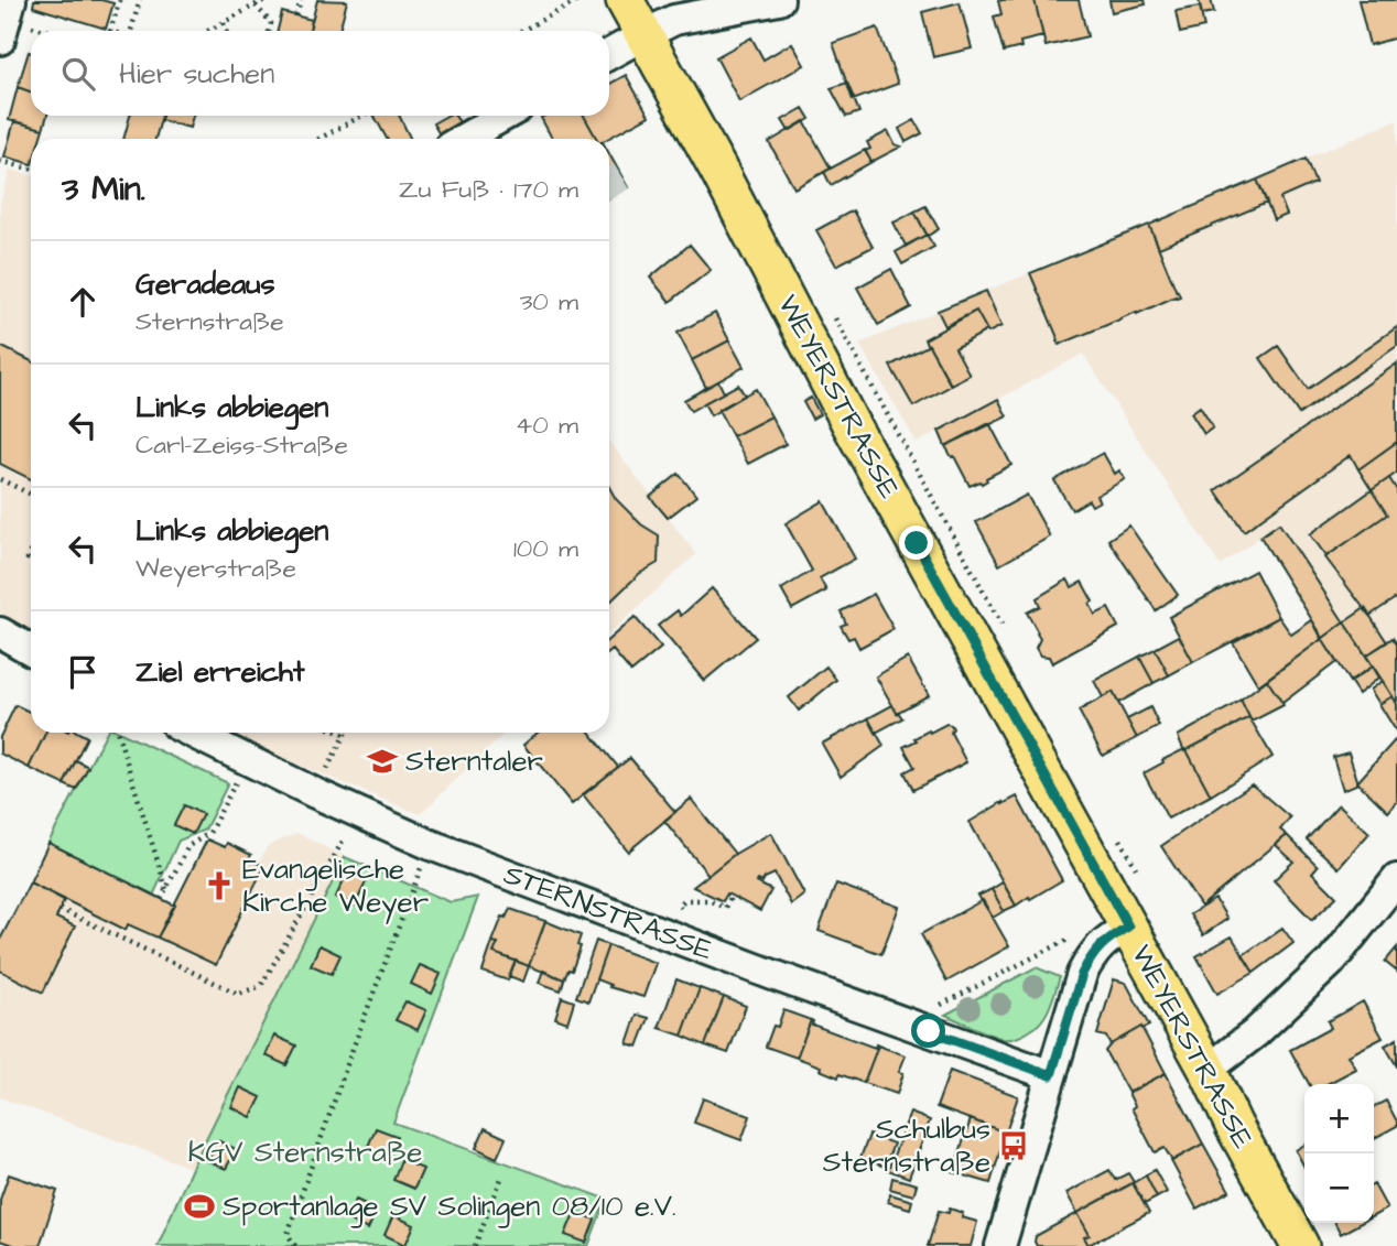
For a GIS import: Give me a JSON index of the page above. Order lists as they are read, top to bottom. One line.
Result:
{"streets":{"main road":["WEYERSTRASSE"],"street":["STERNSTRASSE"]},"parks":["KGV Sternstraße"],"places":{"school or university":["Sterntaler"],"church":["Evangelische Kirche Weyer"],"bus stop":["Schulbus Sternstraße"],"sports":["Sportanlage SV Solingen 08/10 e.V."]},"page":{"search":"Hier suchen","heading":["3 Min.","Zu Fuß · 170 m"],"list":[["Geradeaus","Sternstraße","30 m"],["Links abbiegen","Carl-Zeiss-Straße","40 m"],["Links abbiegen","Weyerstraße","100 m"],"Ziel erreicht"],"map_buttons":["+","−"]}}
